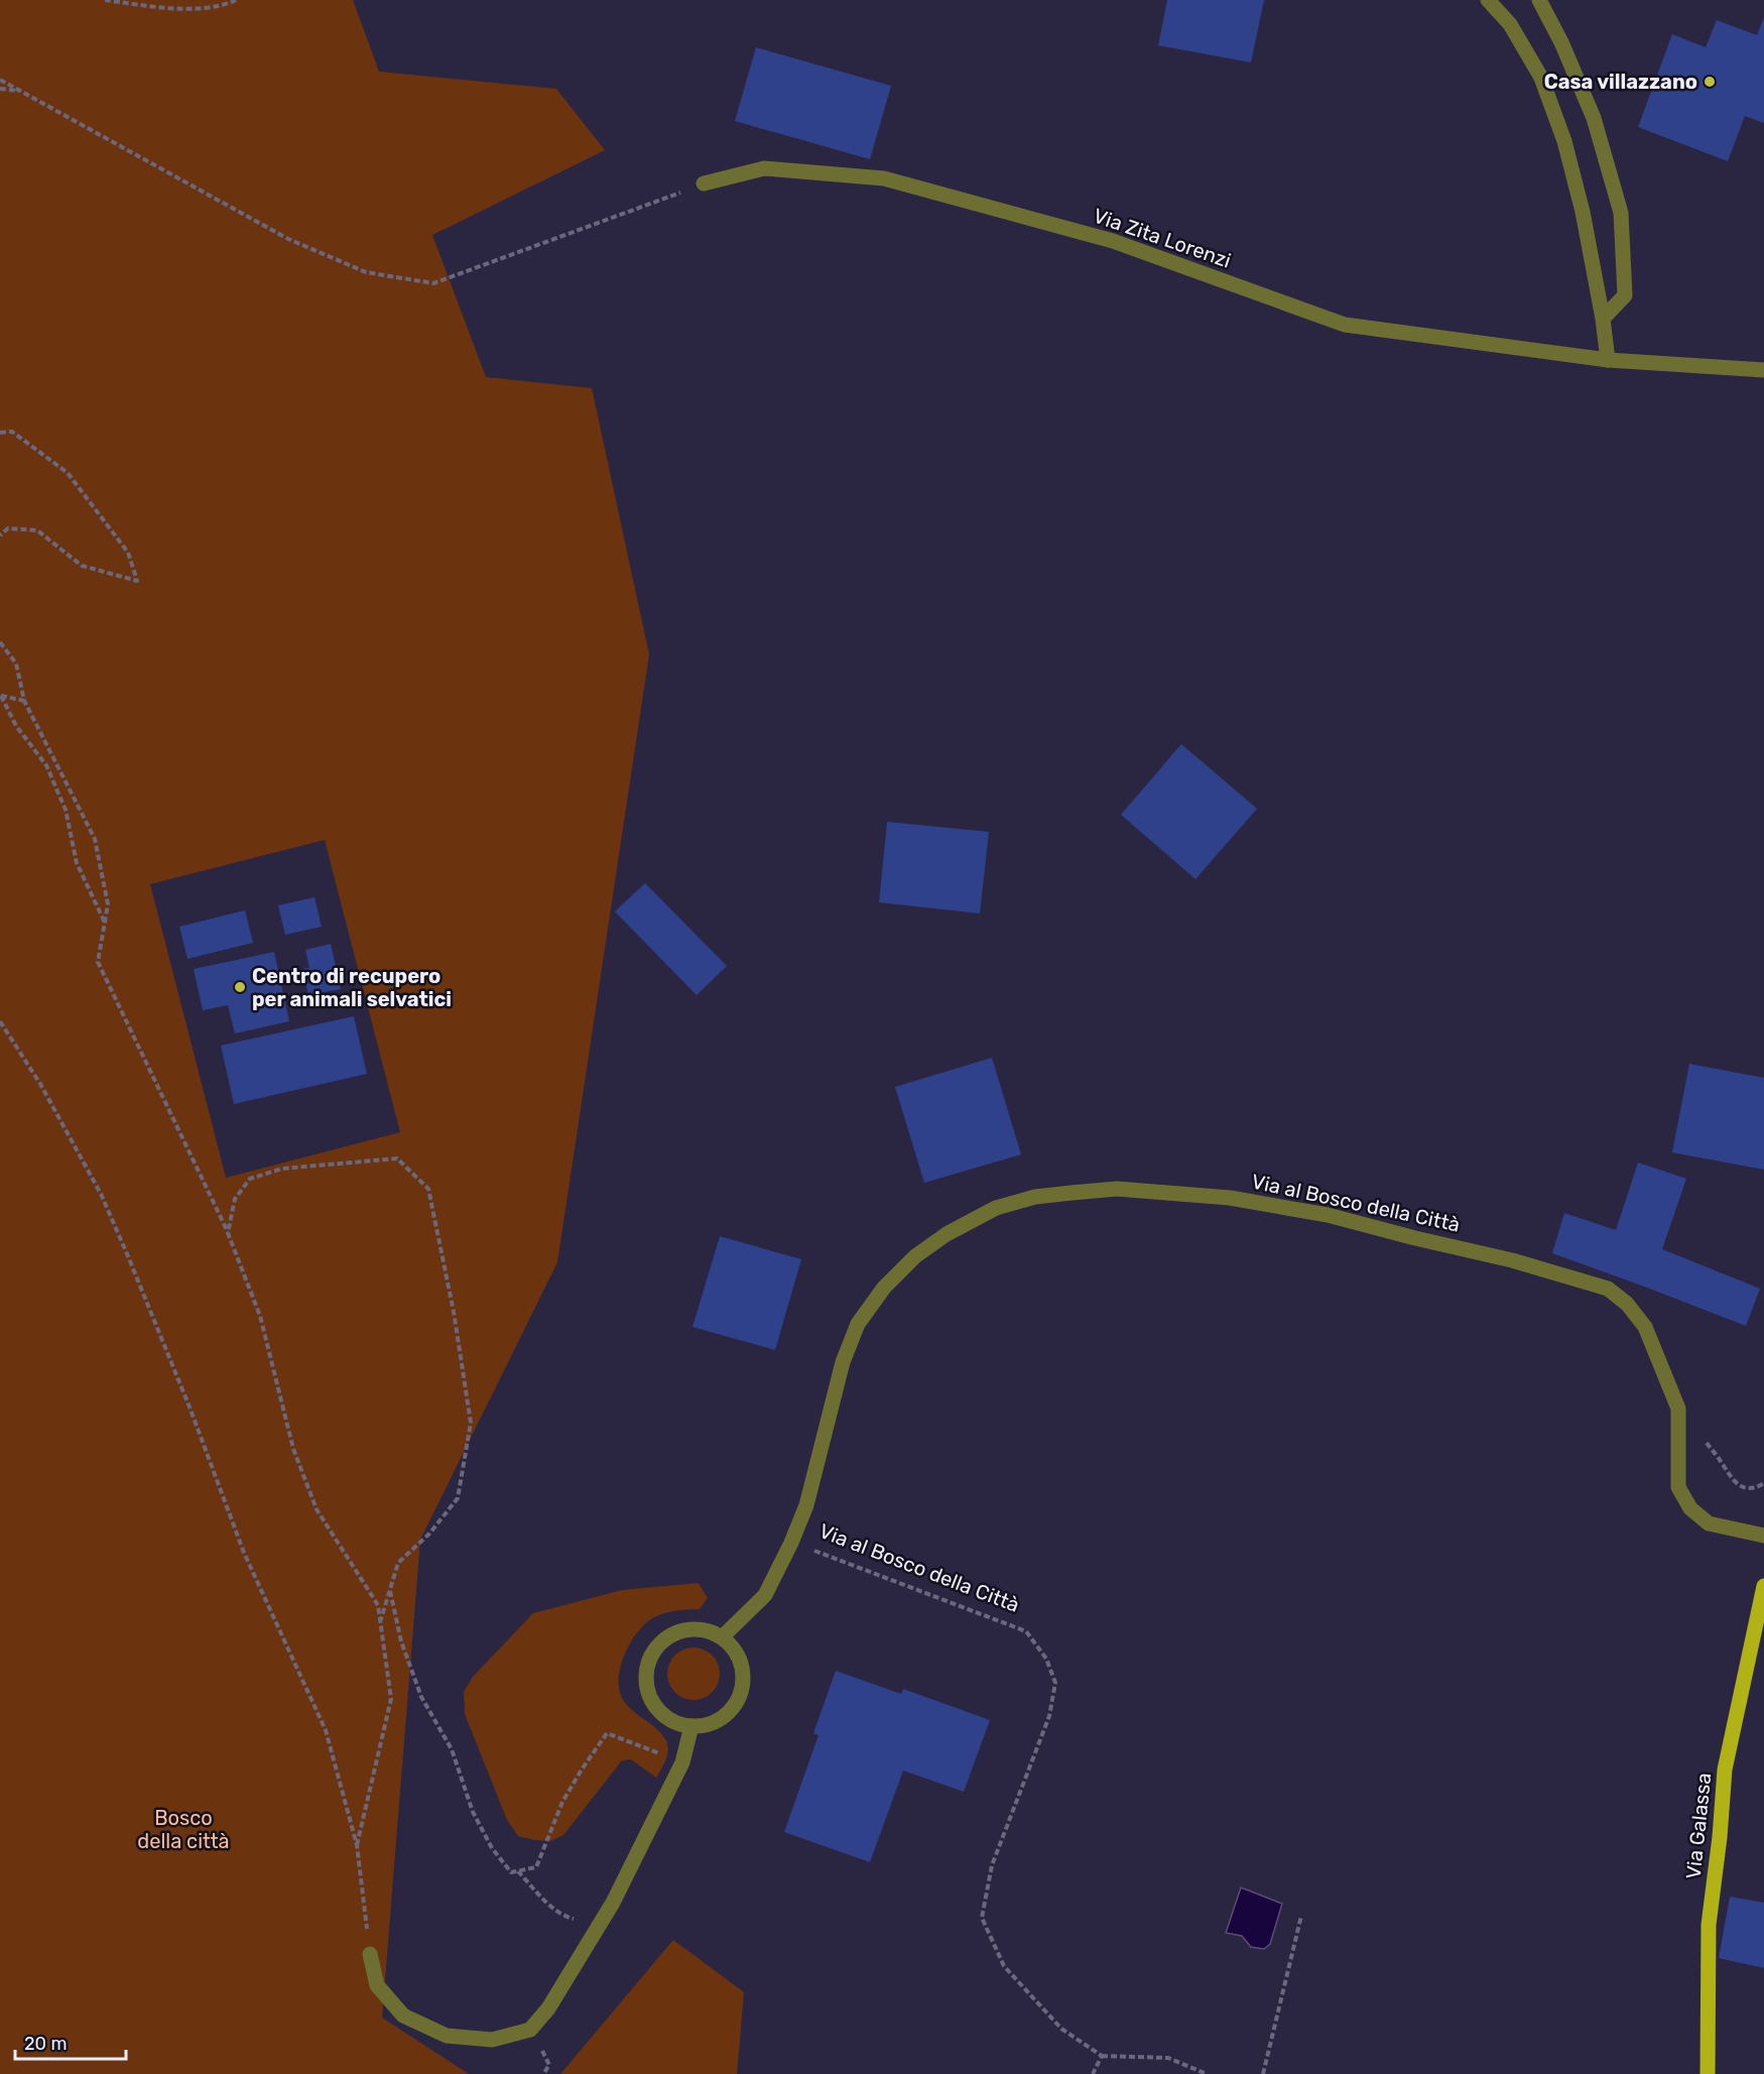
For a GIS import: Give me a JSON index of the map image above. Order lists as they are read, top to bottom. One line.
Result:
{"streets":{"main road":["Via Galassa"],"street":["Via Zita Lorenzi","Via al Bosco della Città"]},"parks":["Bosco della città"],"places":["Casa villazzano","Centro di recupero per animali selvatici"],"scale_bar":"20 m"}
